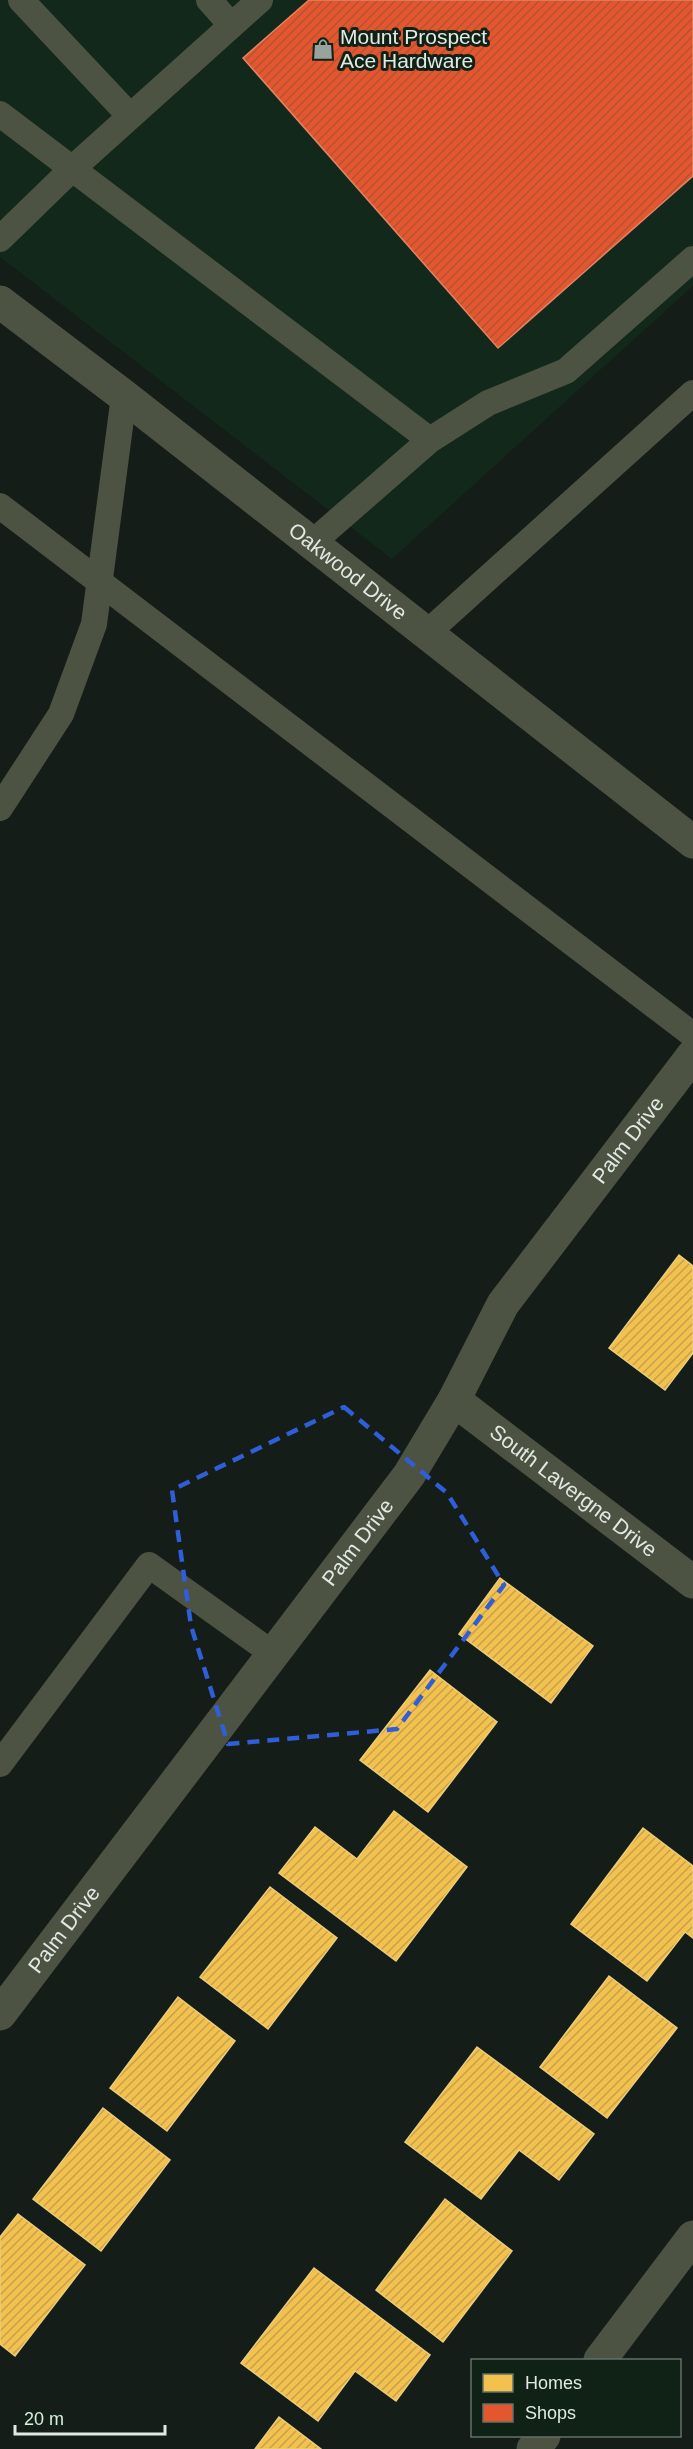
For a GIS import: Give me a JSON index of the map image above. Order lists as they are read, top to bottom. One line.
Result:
{"streets":{"street":["Oakwood Drive","Palm Drive","South Lavergne Drive"]},"crossings":[["Palm Drive","South Lavergne Drive"]],"places":{"shop":["Mount Prospect Ace Hardware"]},"legend":["Homes","Shops"],"scale_bar":"20 m"}
